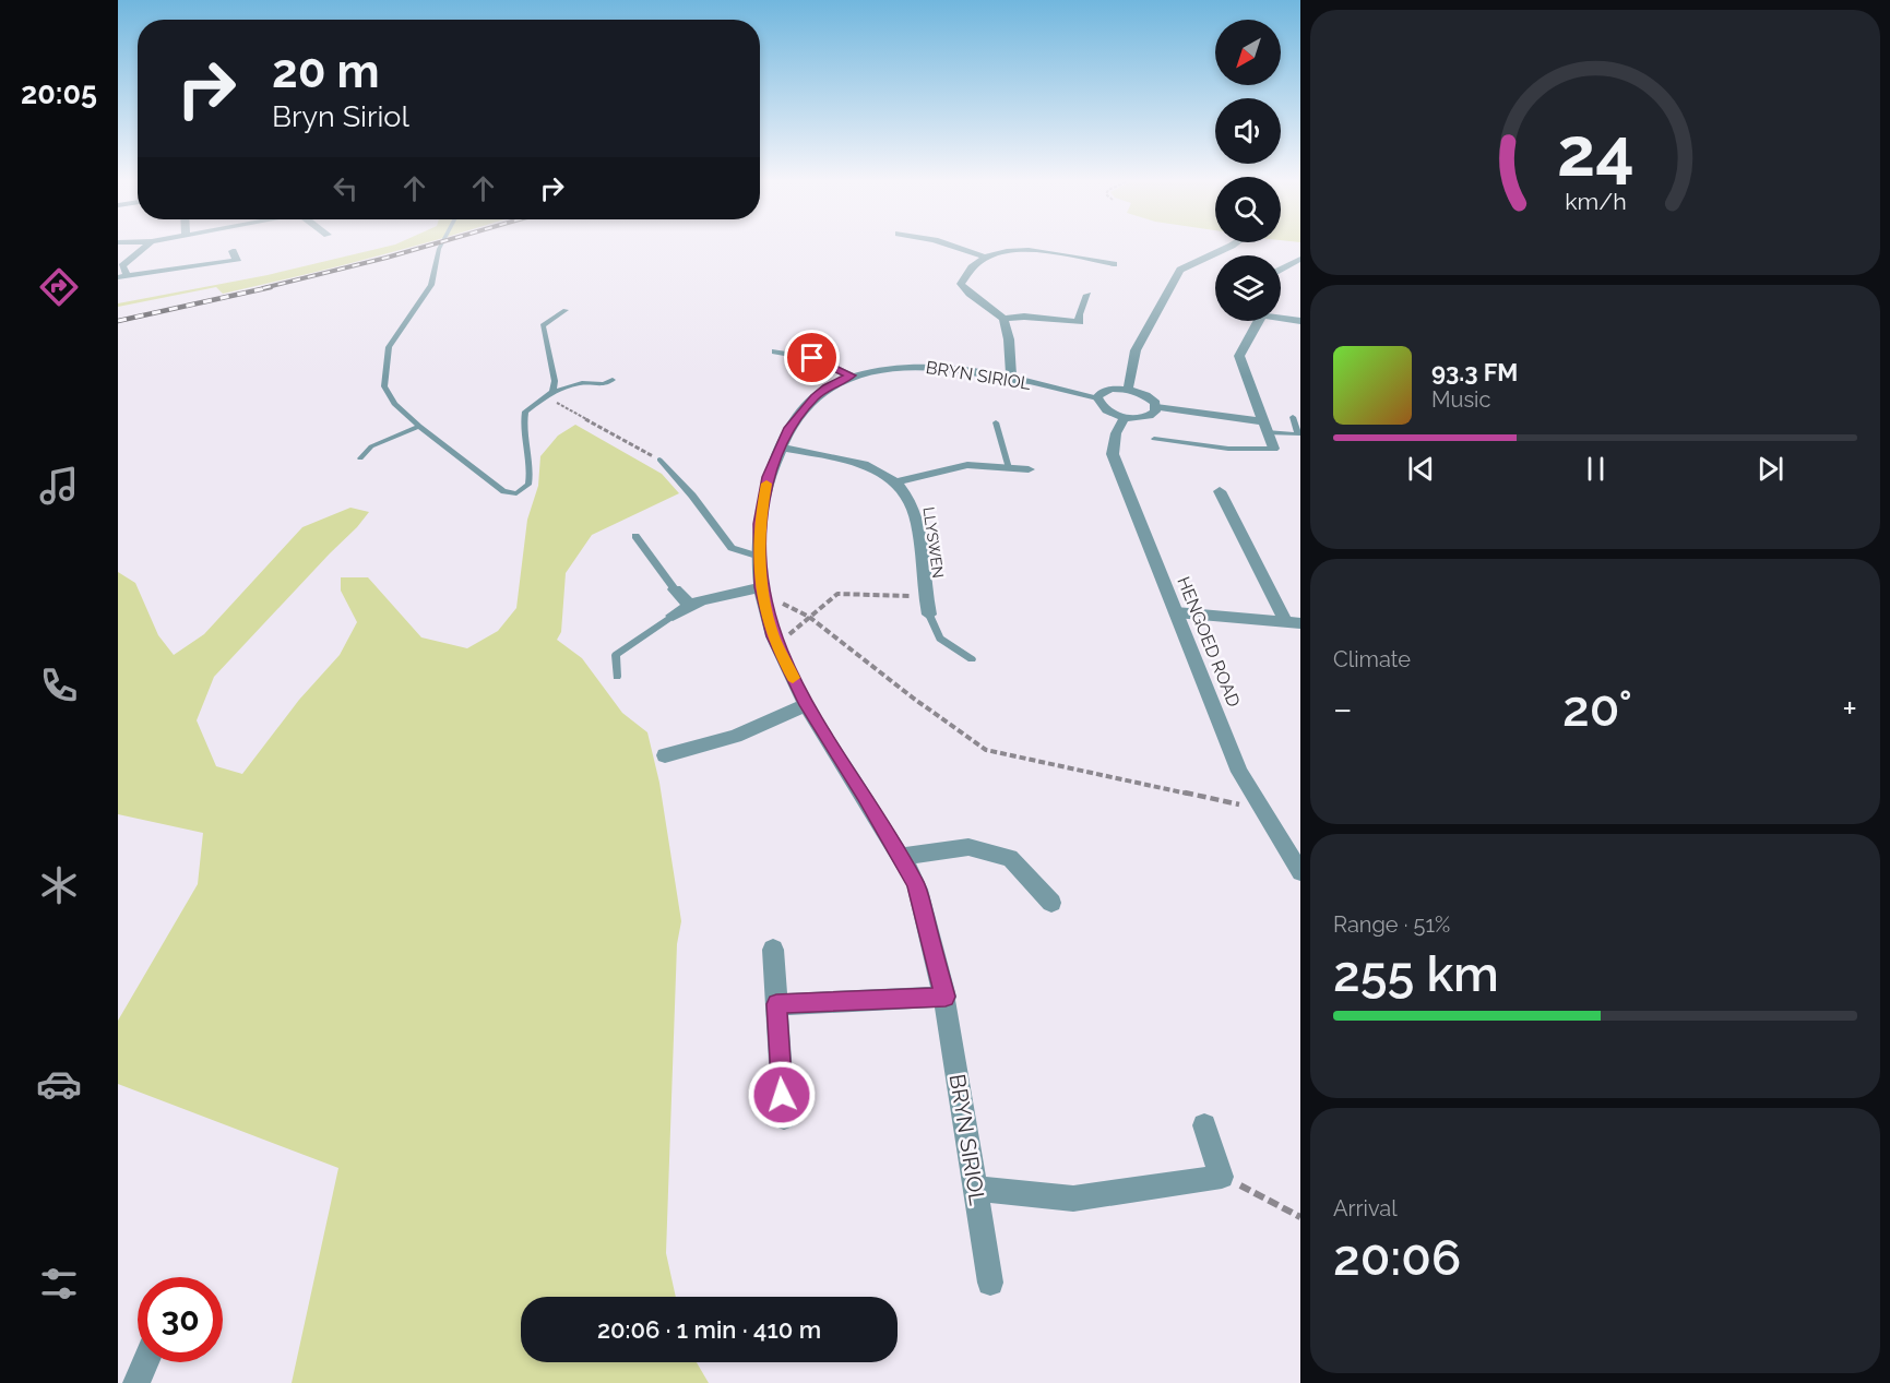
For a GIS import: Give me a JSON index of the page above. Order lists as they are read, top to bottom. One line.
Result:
{"streets":{"street":["BRYN SIRIOL","LLYSWEN","HENGOED ROAD"]},"north":"bottom left","page":{"tabs":"20:05","turn":["20 m","Bryn Siriol"],"song":["93.3 FM","Music"],"tile":["Climate",["Range · 51%","255 km"],["Arrival","20:06"]],"heat":["−","20°","+"],"limit":"30","trip":"20:06 · 1 min · 410 m","gauge":["24","km/h"]}}
